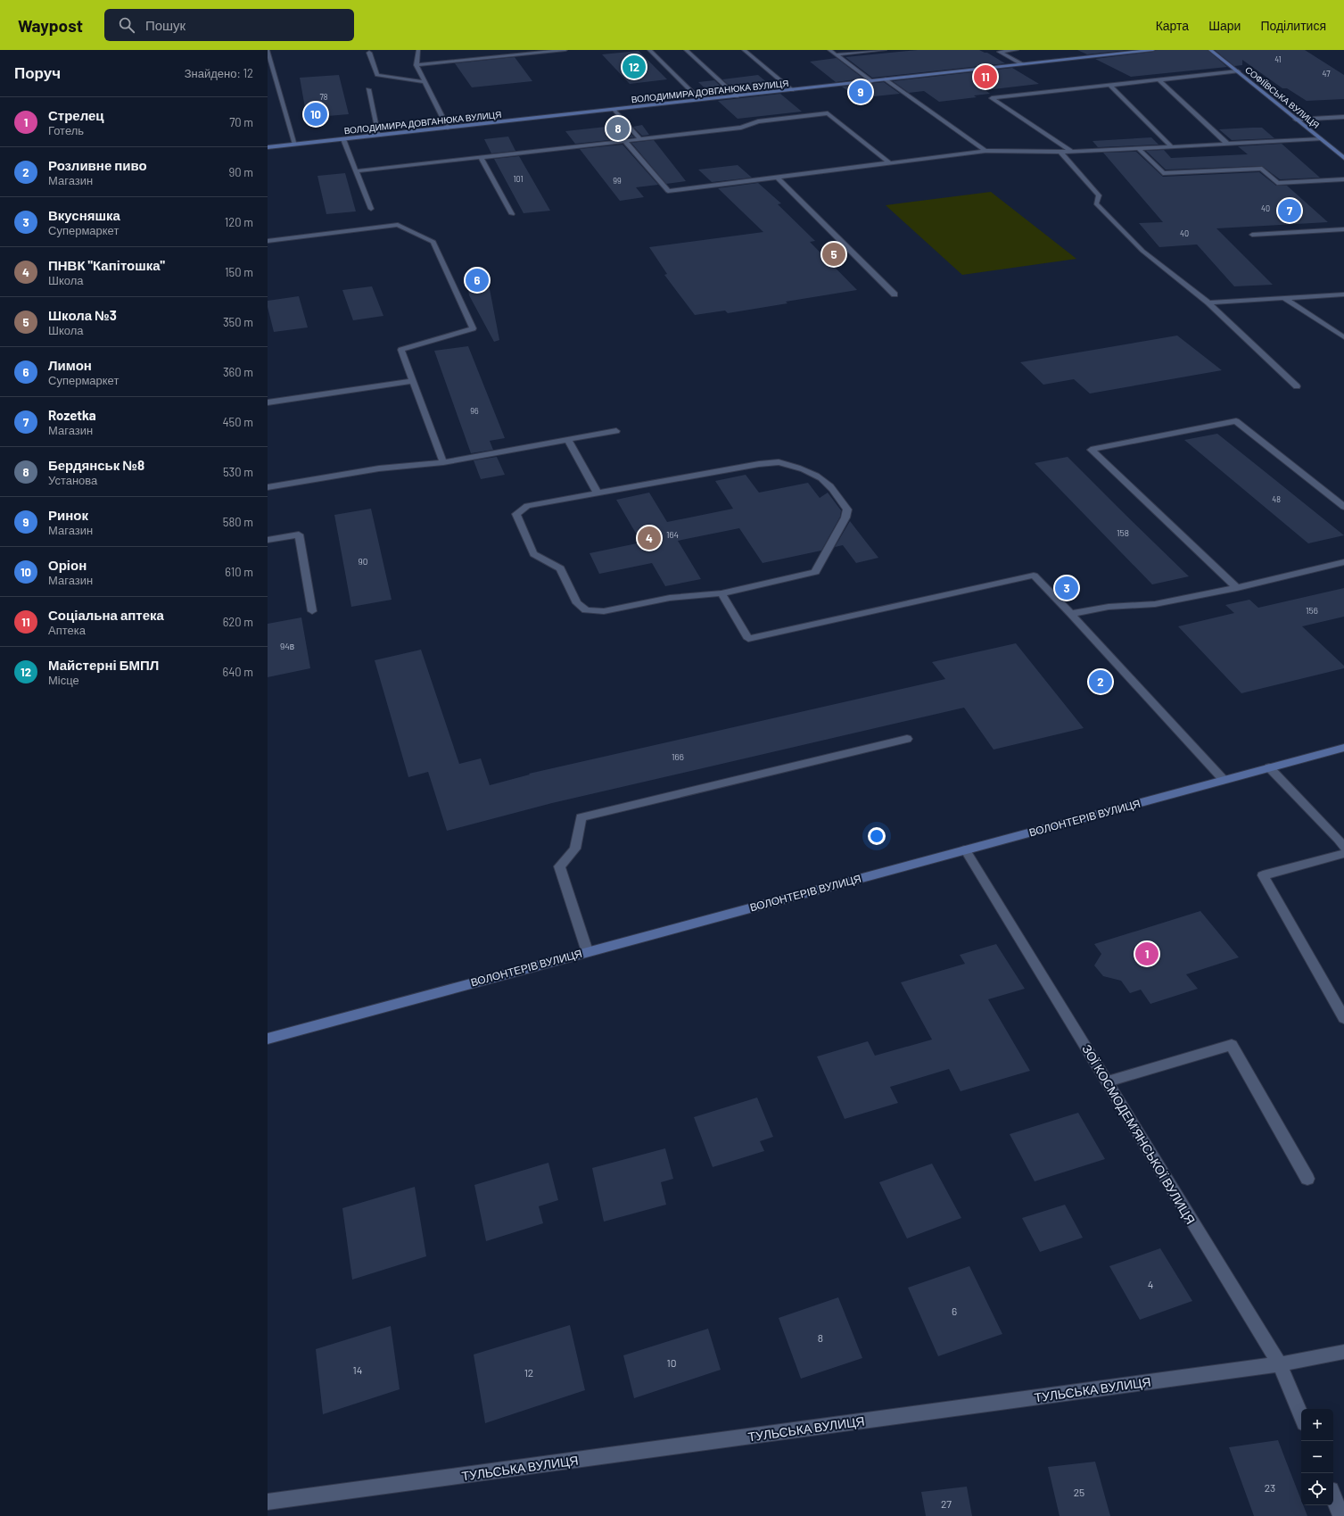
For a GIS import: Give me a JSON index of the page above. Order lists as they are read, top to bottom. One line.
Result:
{"streets":{"main road":["ВОЛОДИМИРА ДОВГАНЮКА ВУЛИЦЯ","СОФІЇВСЬКА ВУЛИЦЯ","ВОЛОНТЕРІВ ВУЛИЦЯ"],"street":["ЗОЇ КОСМОДЕМ’ЯНСЬКОЇ ВУЛИЦЯ","ТУЛЬСЬКА ВУЛИЦЯ"]},"crossings":[["ВОЛОНТЕРІВ ВУЛИЦЯ","ЗОЇ КОСМОДЕМ’ЯНСЬКОЇ ВУЛИЦЯ"],["ЗОЇ КОСМОДЕМ’ЯНСЬКОЇ ВУЛИЦЯ","ТУЛЬСЬКА ВУЛИЦЯ"]],"house_numbers":["41","47","78","101","99","40","40","96","48","158","164","90","156","94в","166","4","6","8","10","14","12","23","25","27"],"page":{"header":"Waypost","search":"Пошук","nav":["Карта","Шари","Поділитися"],"heading":["Поруч","Знайдено: 12"],"pins":["12","11","9","10","8","7","5","6","4","3","2","1"],"list":[{"mark":"1","name":"Стрелец","note":"Готель","value":"70 m"},{"mark":"2","name":"Розливне пиво","note":"Магазин","value":"90 m"},{"mark":"3","name":"Вкусняшка","note":"Супермаркет","value":"120 m"},{"mark":"4","name":"ПНВК \"Капітошка\"","note":"Школа","value":"150 m"},{"mark":"5","name":"Школа №3","note":"Школа","value":"350 m"},{"mark":"6","name":"Лимон","note":"Супермаркет","value":"360 m"},{"mark":"7","name":"Rozetka","note":"Магазин","value":"450 m"},{"mark":"8","name":"Бердянськ №8","note":"Установа","value":"530 m"},{"mark":"9","name":"Ринок","note":"Магазин","value":"580 m"},{"mark":"10","name":"Оріон","note":"Магазин","value":"610 m"},{"mark":"11","name":"Соціальна аптека","note":"Аптека","value":"620 m"},{"mark":"12","name":"Майстерні БМПЛ","note":"Місце","value":"640 m"}],"map_buttons":["+","−"]}}
